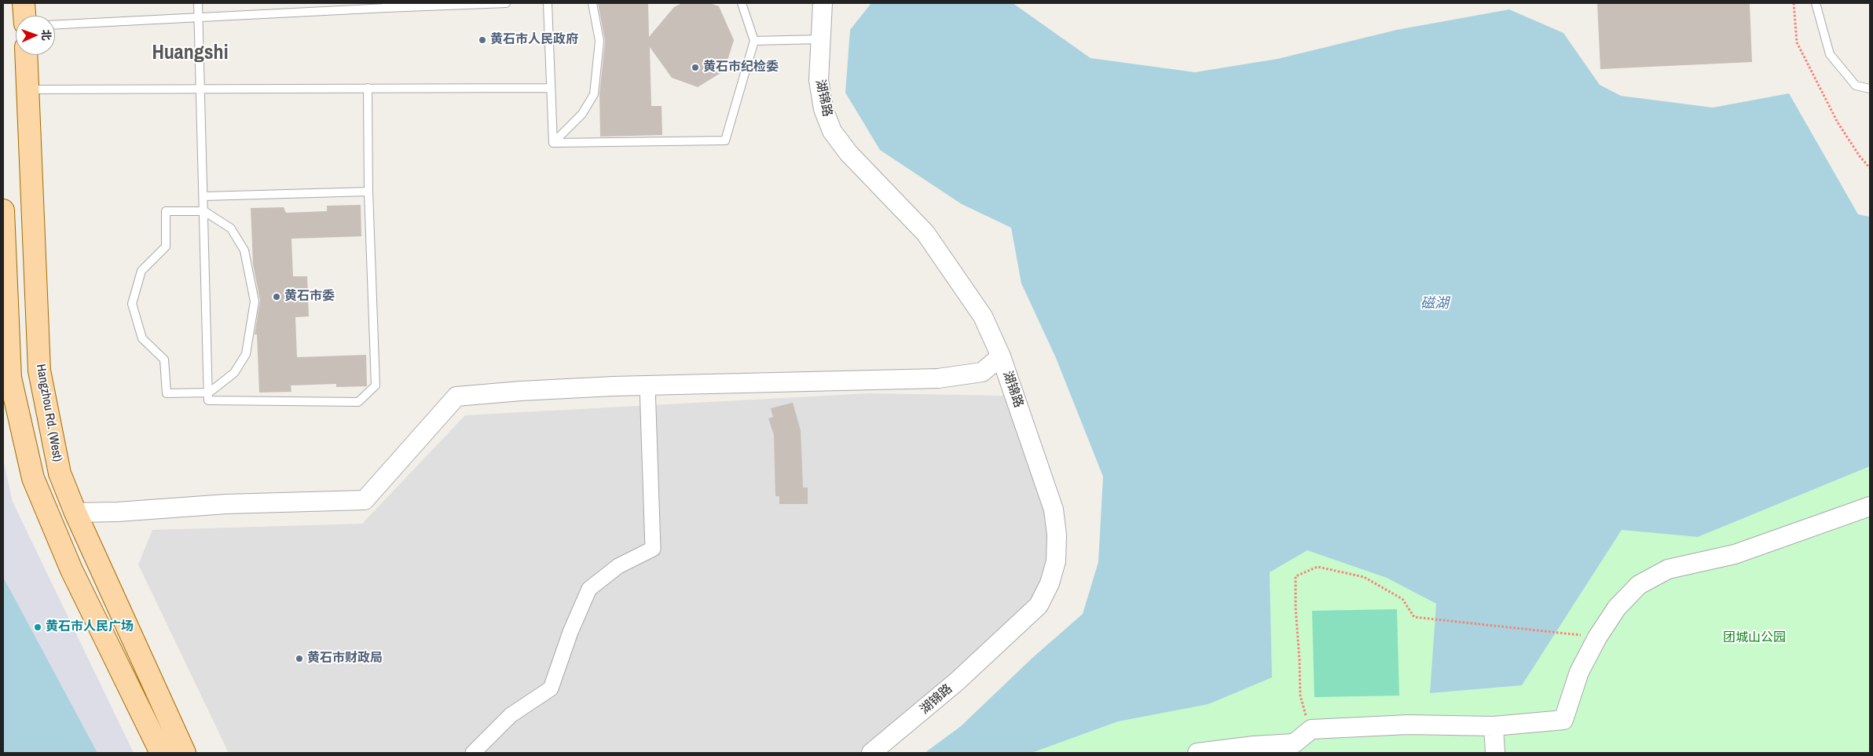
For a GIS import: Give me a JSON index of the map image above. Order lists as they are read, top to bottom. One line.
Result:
{"streets":{"main road":["Hangzhou Rd. (West)"],"street":["湖锦路"]},"districts":["Huangshi"],"water":["磁湖"],"parks":["团城山公园"],"places":["黄石市人民政府","黄石市纪检委","黄石市委","黄石市人民广场","黄石市财政局"],"north":"right"}
